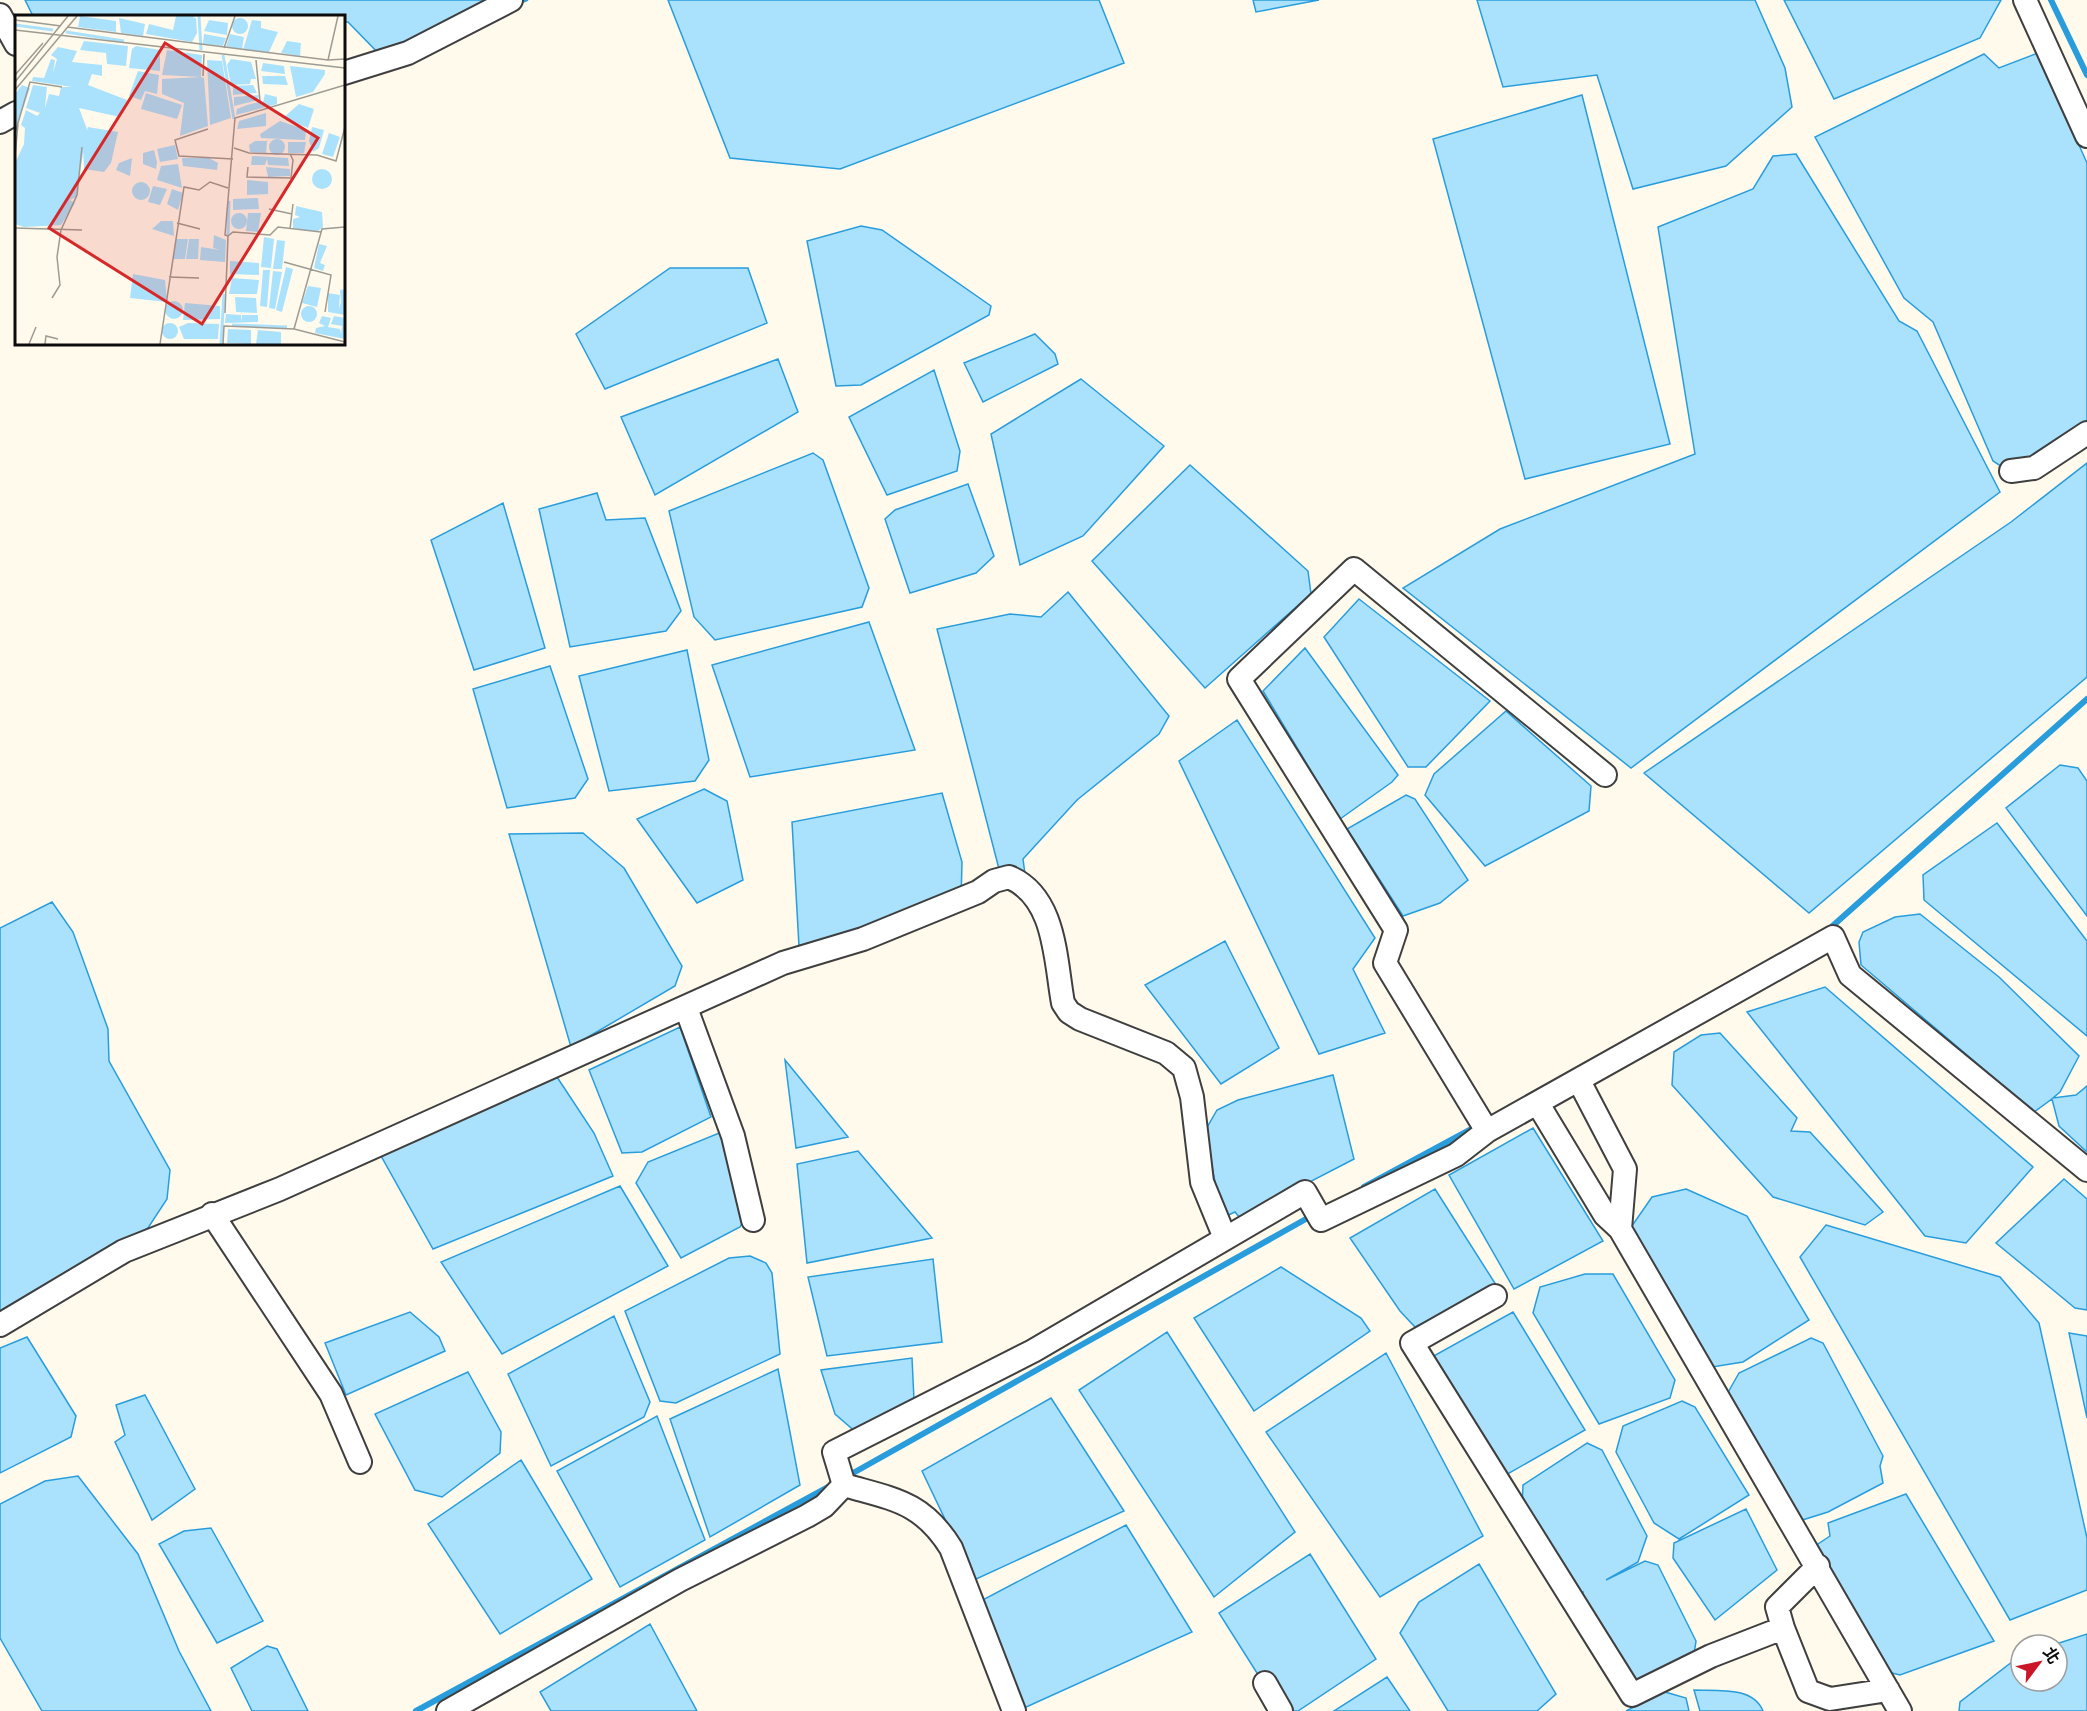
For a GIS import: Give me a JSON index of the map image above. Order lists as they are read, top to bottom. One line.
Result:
{"north":"top right"}
